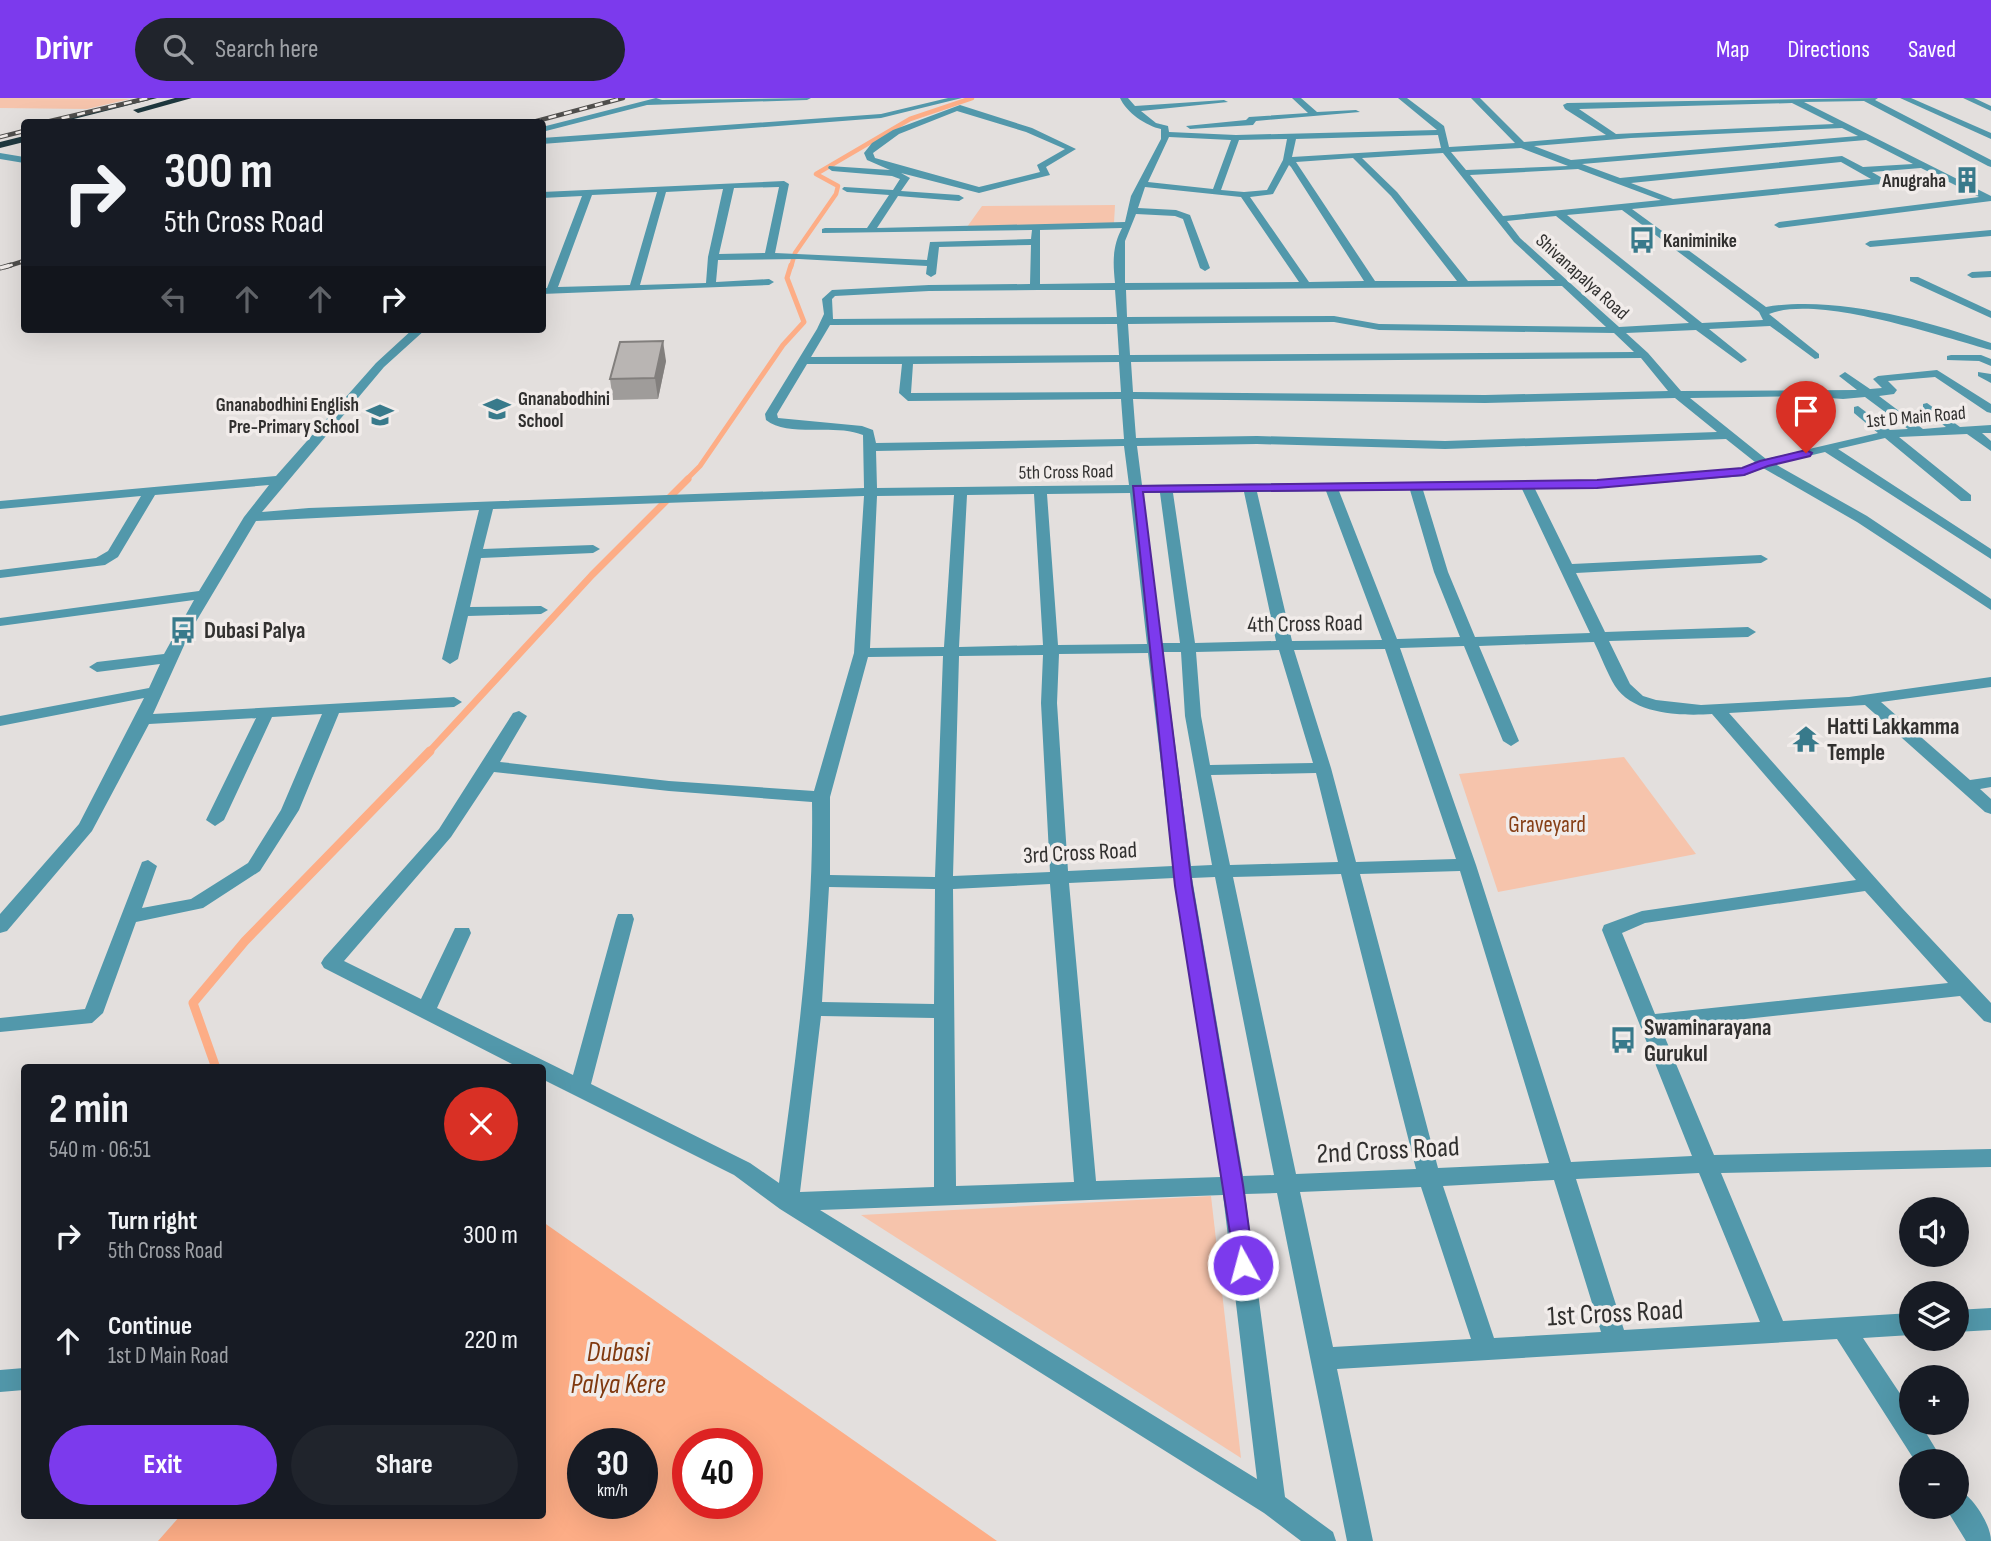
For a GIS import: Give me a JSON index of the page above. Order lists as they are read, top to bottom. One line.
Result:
{"streets":{"street":["Shivanapalya Road","1st D Main Road","5th Cross Road","4th Cross Road","3rd Cross Road","2nd Cross Road","1st Cross Road"]},"crossings":[["Shivanapalya Road","1st D Main Road"],["Shivanapalya Road","5th Cross Road"],["1st D Main Road","5th Cross Road"]],"water":["Dubasi Palya Kere"],"parks":["Graveyard"],"places":{"building":["Anugraha"],"bus stop":["Kaniminike","Dubasi Palya","Swaminarayana Gurukul"],"school or university":["Gnanabodhini School","Gnanabodhini English Pre-Primary School"],"temple":["Hatti Lakkamma Temple"]},"page":{"header":"Drivr","search":"Search here","nav":["Map","Directions","Saved"],"turn":["300 m","5th Cross Road"],"heading":["2 min","540 m · 06:51"],"list":[{"name":"Turn right","note":"5th Cross Road","value":"300 m"},{"name":"Continue","note":"1st D Main Road","value":"220 m"}],"map_buttons":["+","−"],"buttons":["Exit","Share"],"speed":"30 km/h","limit":"40"}}
